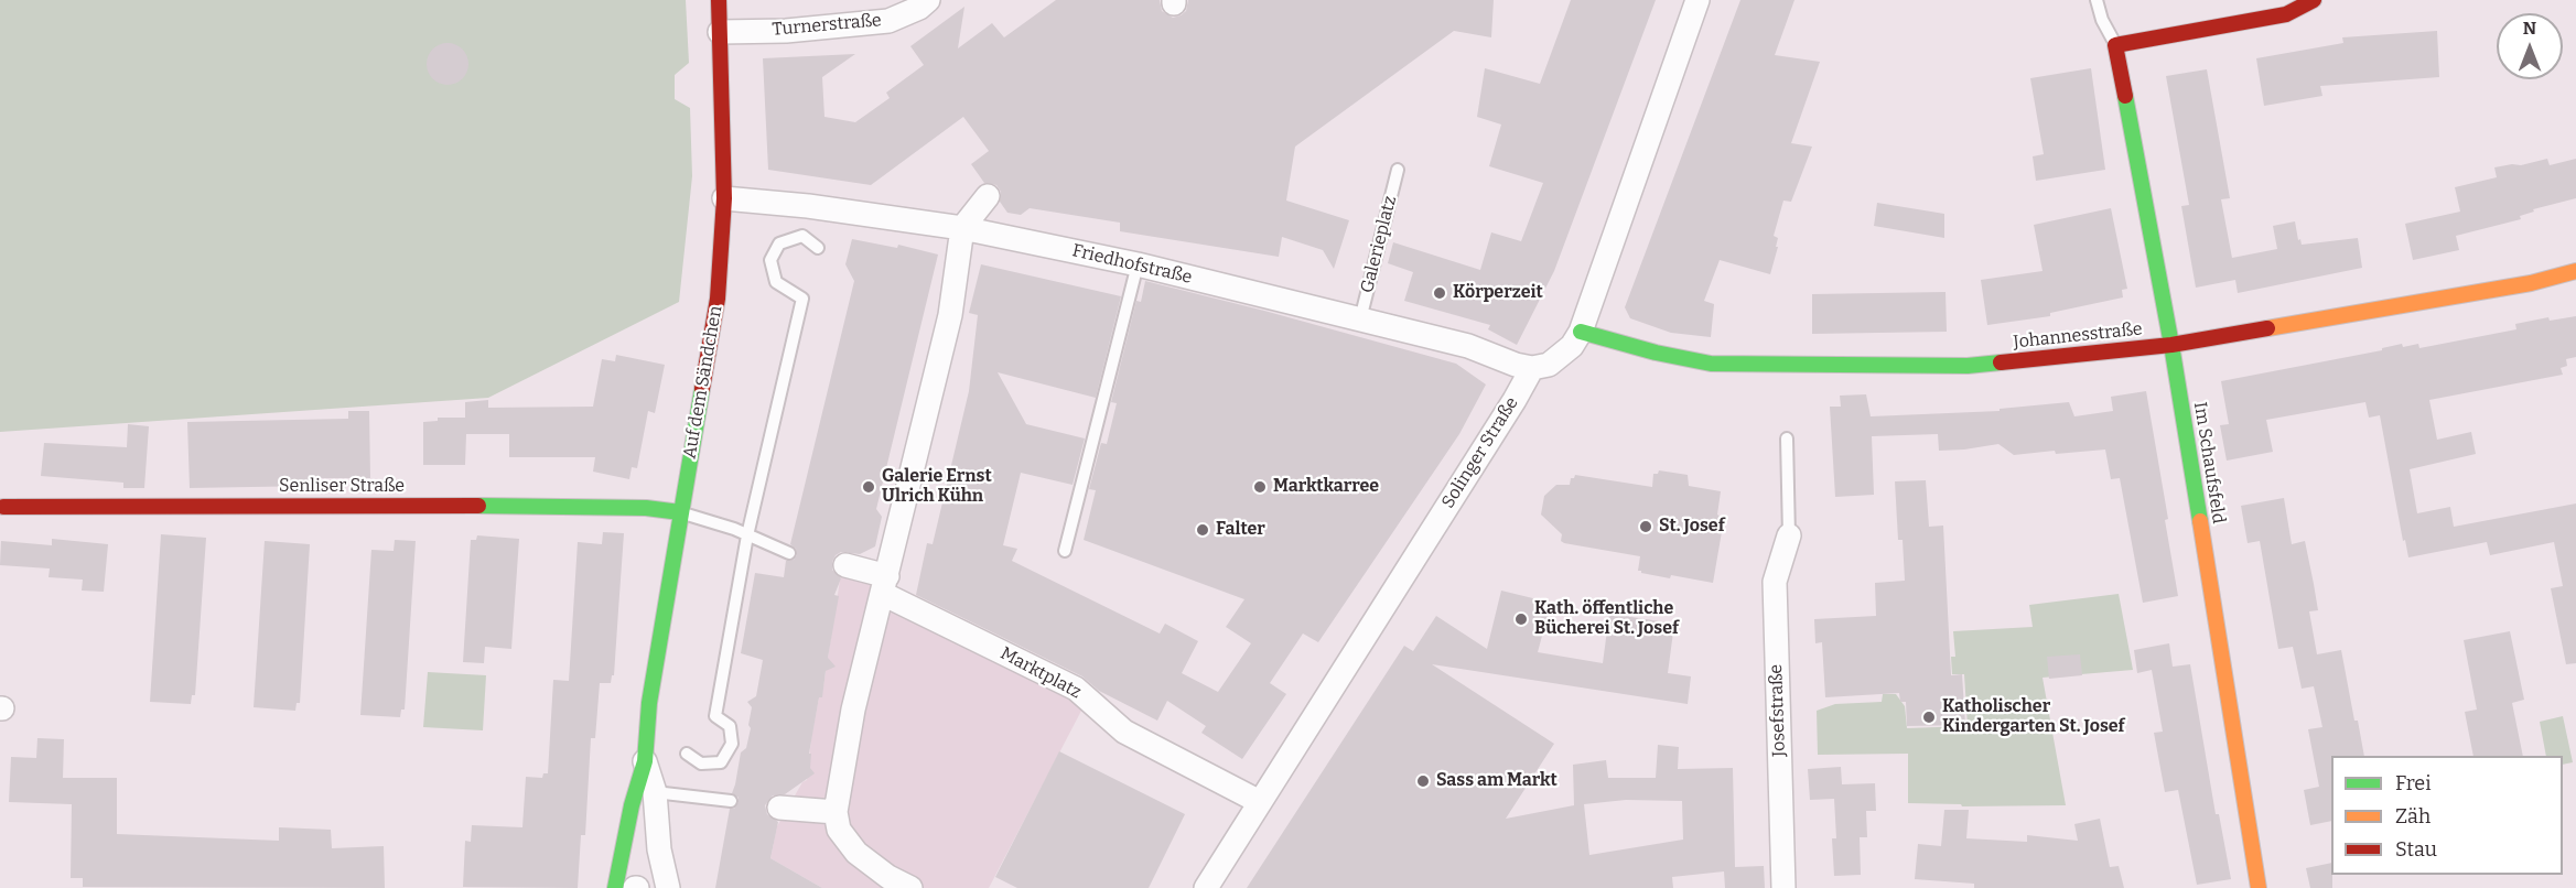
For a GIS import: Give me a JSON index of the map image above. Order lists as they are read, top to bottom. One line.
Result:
{"streets":{"street":["Turnerstraße","Friedhofstraße","Johannesstraße","Auf dem Sändchen","Solinger Straße","Im Schaufsfeld","Senliser Straße","Marktplatz","Josefstraße"],"lane":["Galerieplatz"]},"crossings":[["Turnerstraße","Auf dem Sändchen"],["Galerieplatz","Friedhofstraße"],["Friedhofstraße","Auf dem Sändchen"],["Friedhofstraße","Solinger Straße"],["Johannesstraße","Im Schaufsfeld"],["Auf dem Sändchen","Senliser Straße"],["Solinger Straße","Marktplatz"]],"places":["Körperzeit","Galerie Ernst Ulrich Kühn","Marktkarree","St. Josef","Falter","Kath. öffentliche Bücherei St. Josef","Katholischer Kindergarten St. Josef","Sass am Markt"],"legend":["Frei","Zäh","Stau"],"north":"top"}
